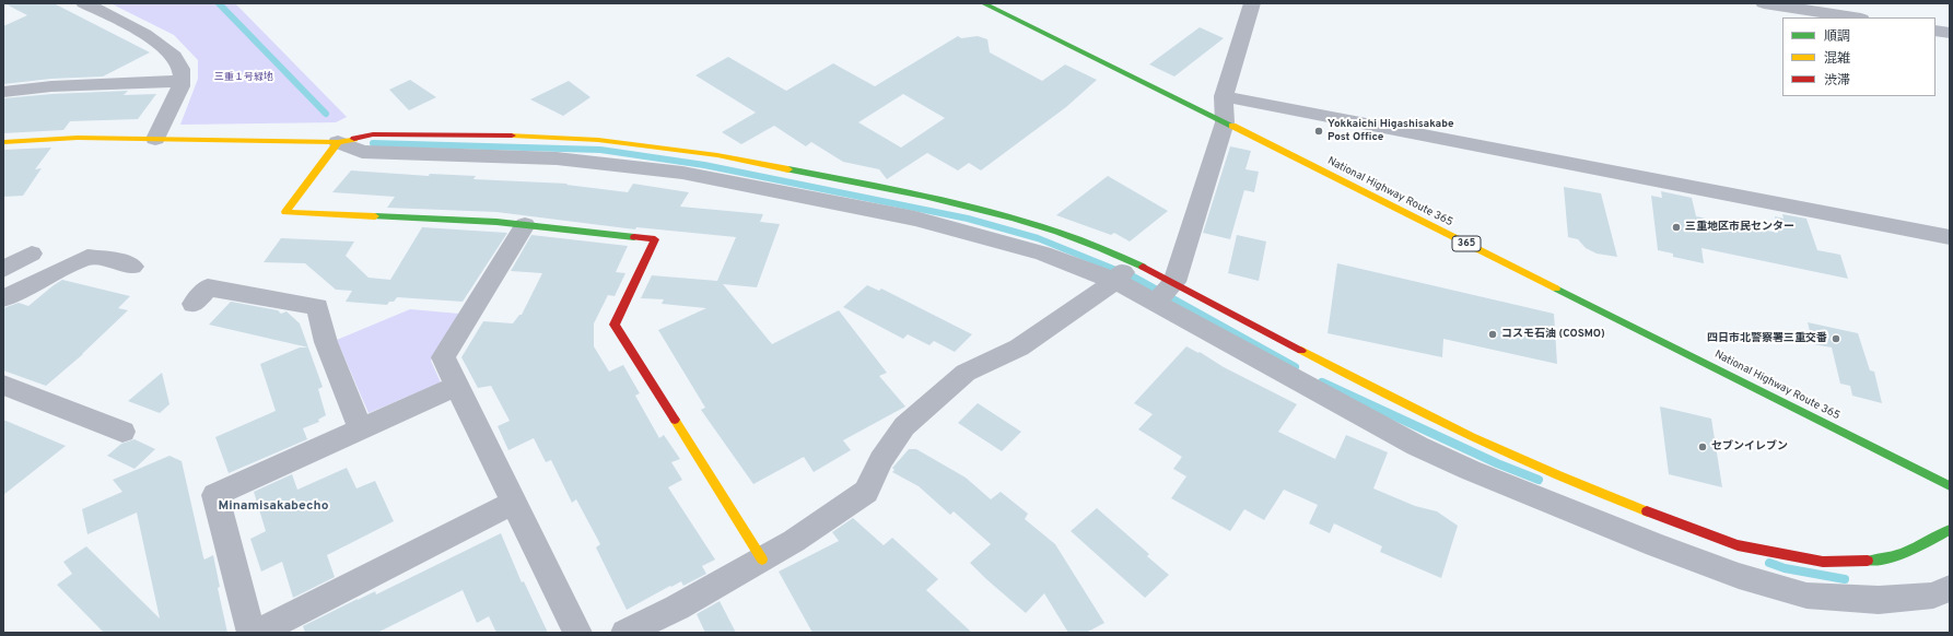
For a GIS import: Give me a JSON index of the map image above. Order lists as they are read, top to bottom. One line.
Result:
{"streets":{"main road":["National Highway Route 365","365"]},"districts":["Minamisakabecho"],"parks":["三重１号緑地"],"places":["Yokkaichi Higashisakabe Post Office","三重地区市民センター","コスモ石油 (COSMO)","四日市北警察署三重交番","セブンイレブン"],"legend":["順調","混雑","渋滞"]}
